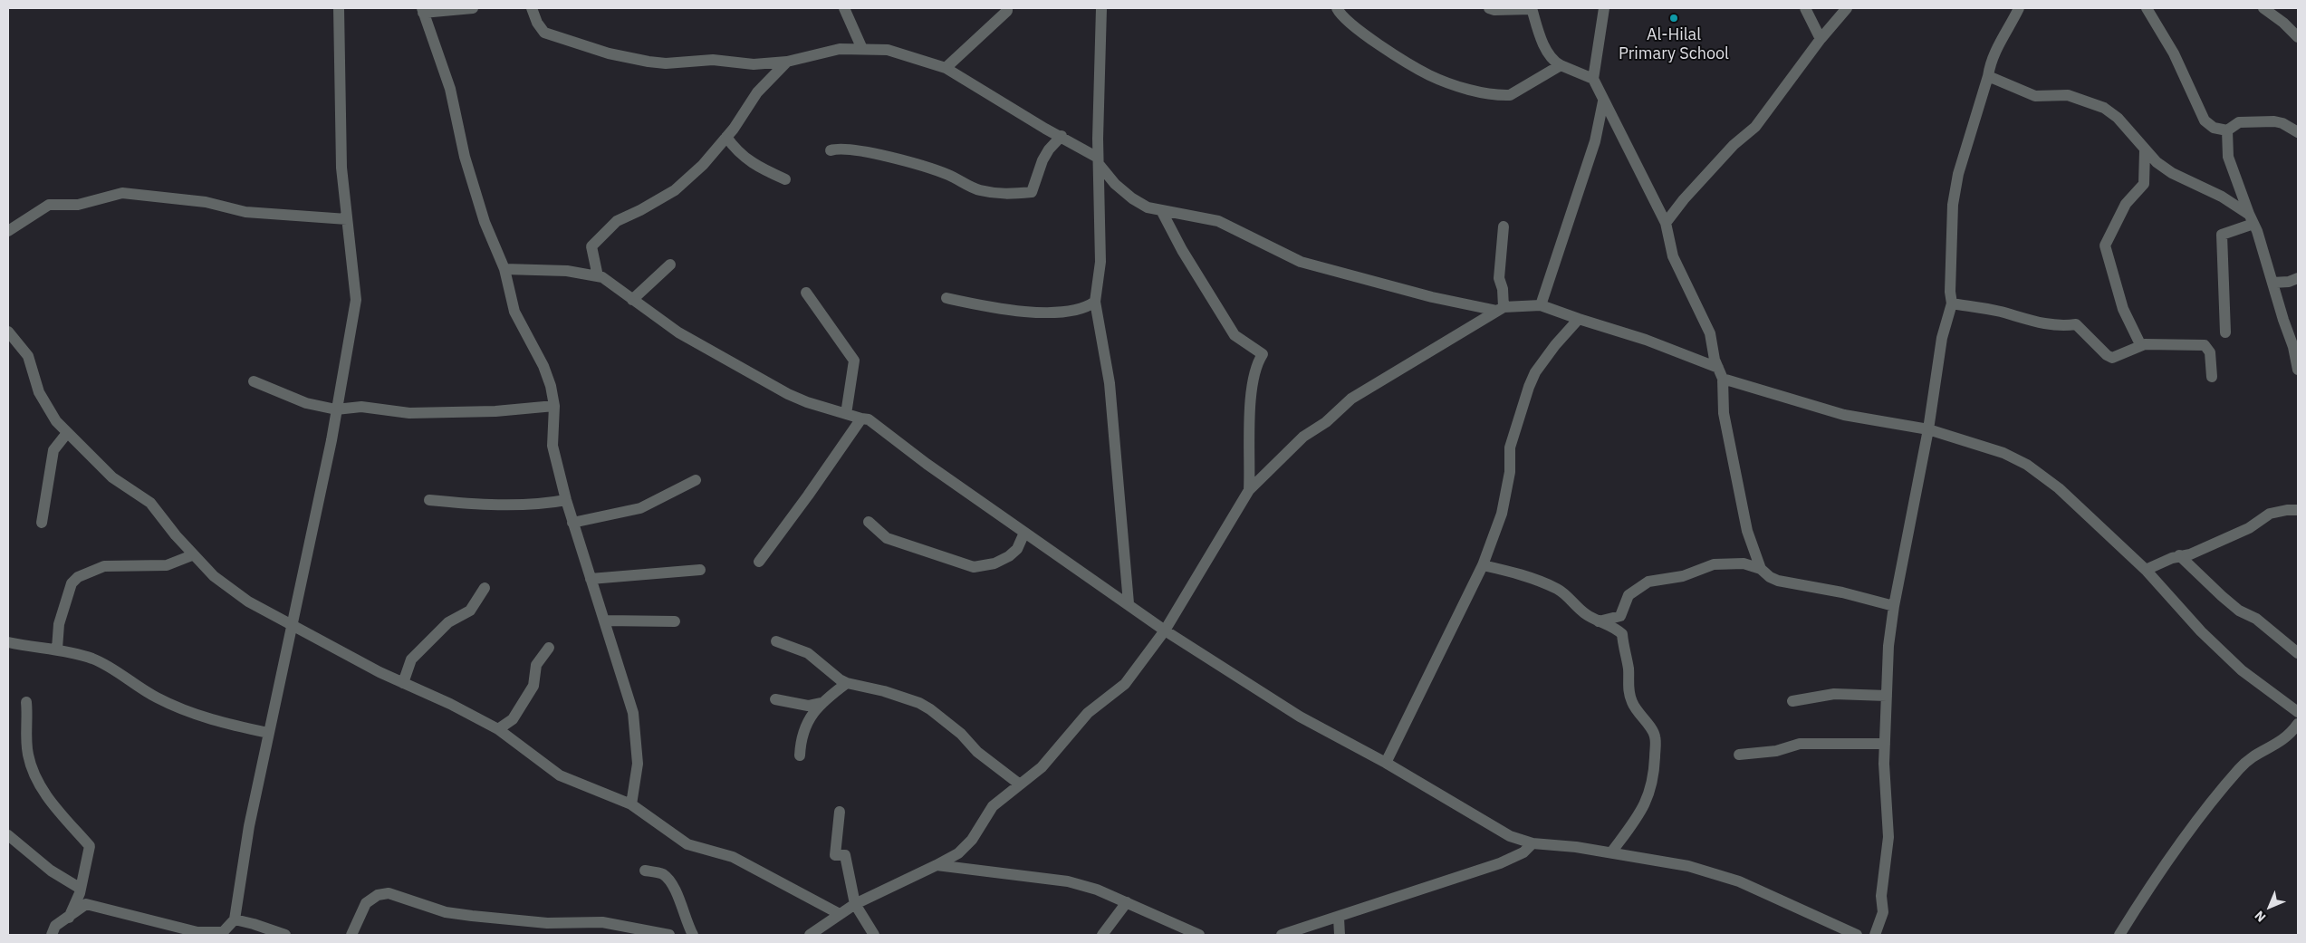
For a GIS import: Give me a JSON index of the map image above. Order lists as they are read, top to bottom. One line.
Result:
{"places":["Al-Hilal Primary School"],"north":"bottom left"}
